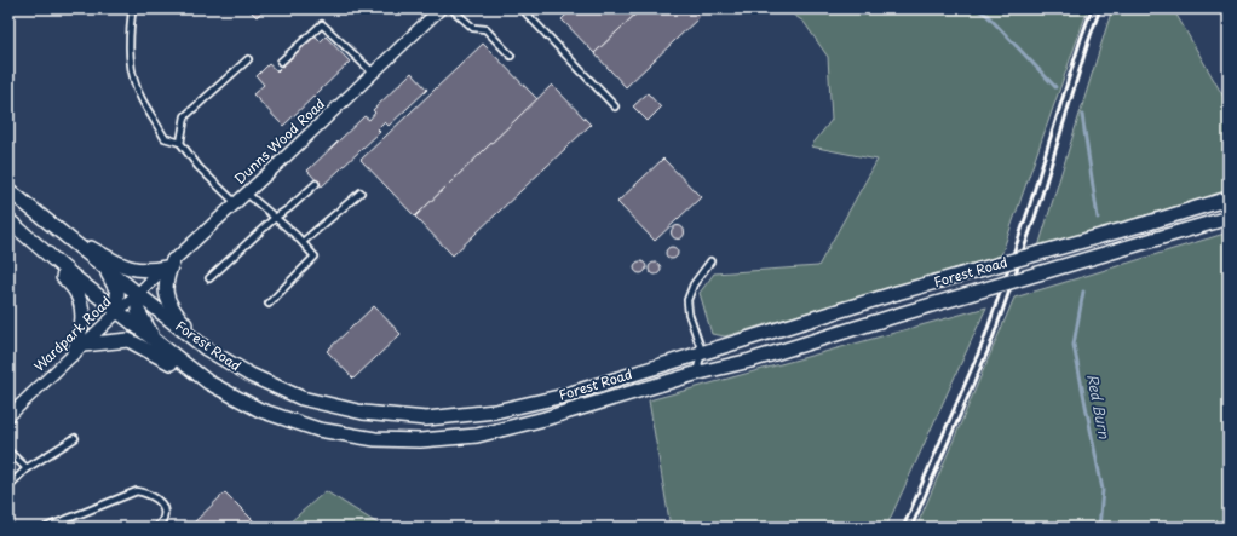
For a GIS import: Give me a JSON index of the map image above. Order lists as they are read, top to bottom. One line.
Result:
{"streets":{"street":["Dunns Wood Road","Forest Road","Wardpark Road"]},"crossings":[["Dunns Wood Road","Forest Road"],["Dunns Wood Road","Wardpark Road"],["Forest Road","Wardpark Road"]],"water":["Red Burn"]}
